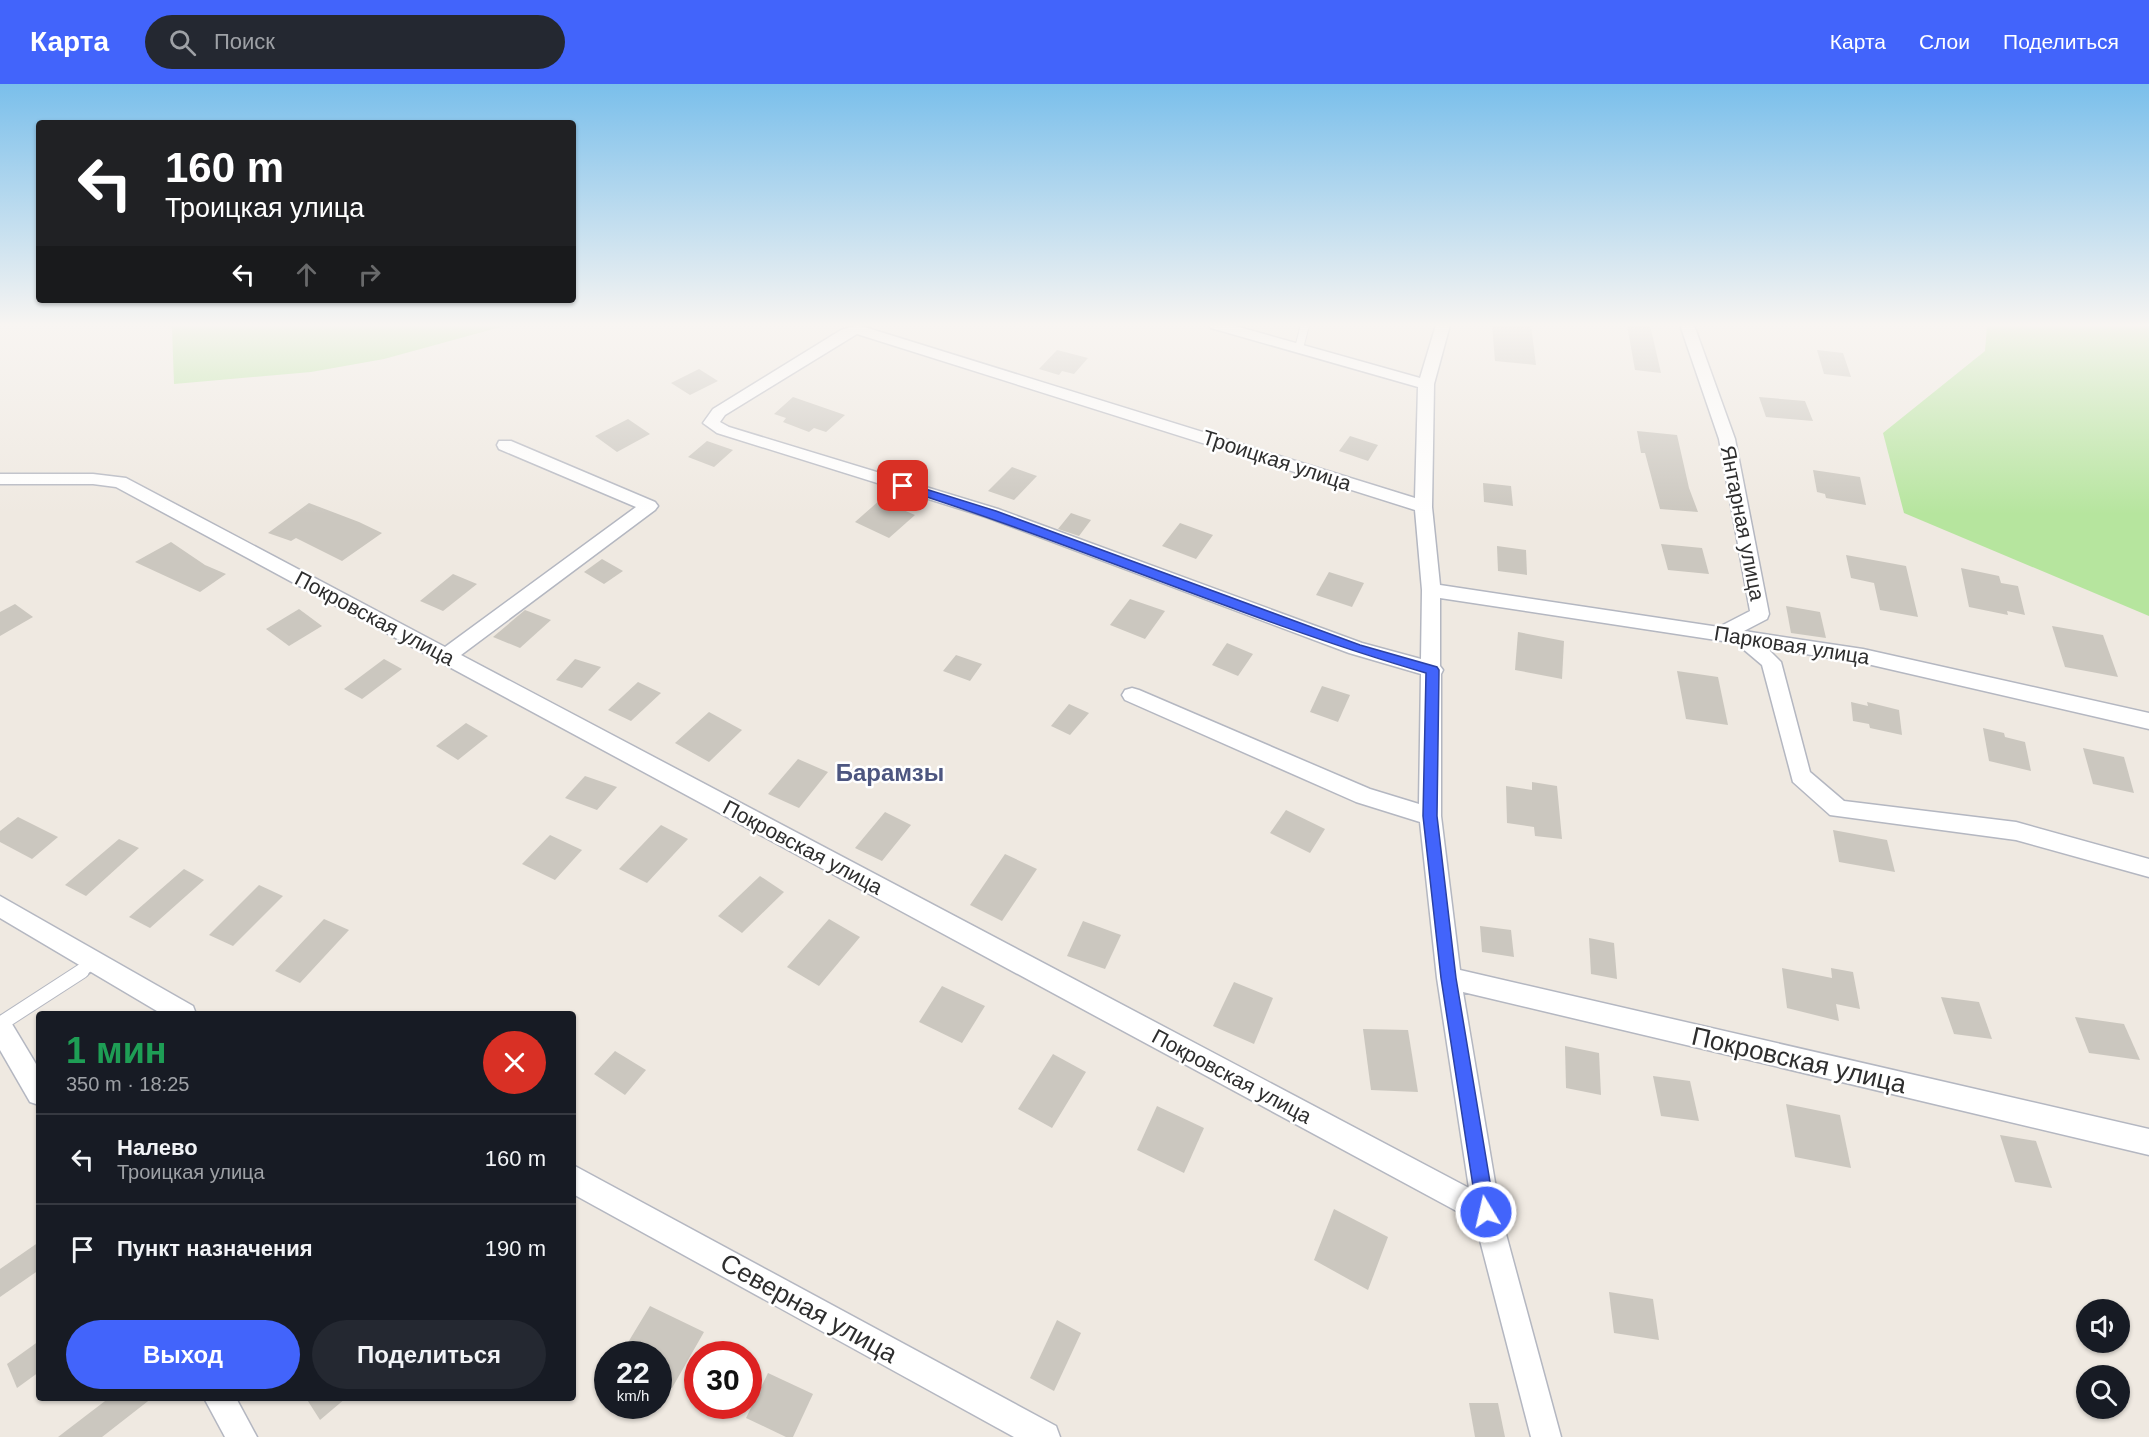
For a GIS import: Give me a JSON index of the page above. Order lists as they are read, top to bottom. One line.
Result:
{"streets":{"street":["Троицкая улица","Янтарная улица","Покровская улица","Парковая улица","Северная улица"]},"crossings":[["Янтарная улица","Парковая улица"]],"districts":["Барамзы"],"page":{"header":"Карта","search":"Поиск","nav":["Карта","Слои","Поделиться"],"turn":["160 m","Троицкая улица"],"heading":["1 мин","350 m · 18:25"],"list":[{"name":"Налево","note":"Троицкая улица","value":"160 m"},{"name":"Пункт назначения","value":"190 m"}],"buttons":["Выход","Поделиться"],"speed":"22 km/h","limit":"30"}}
